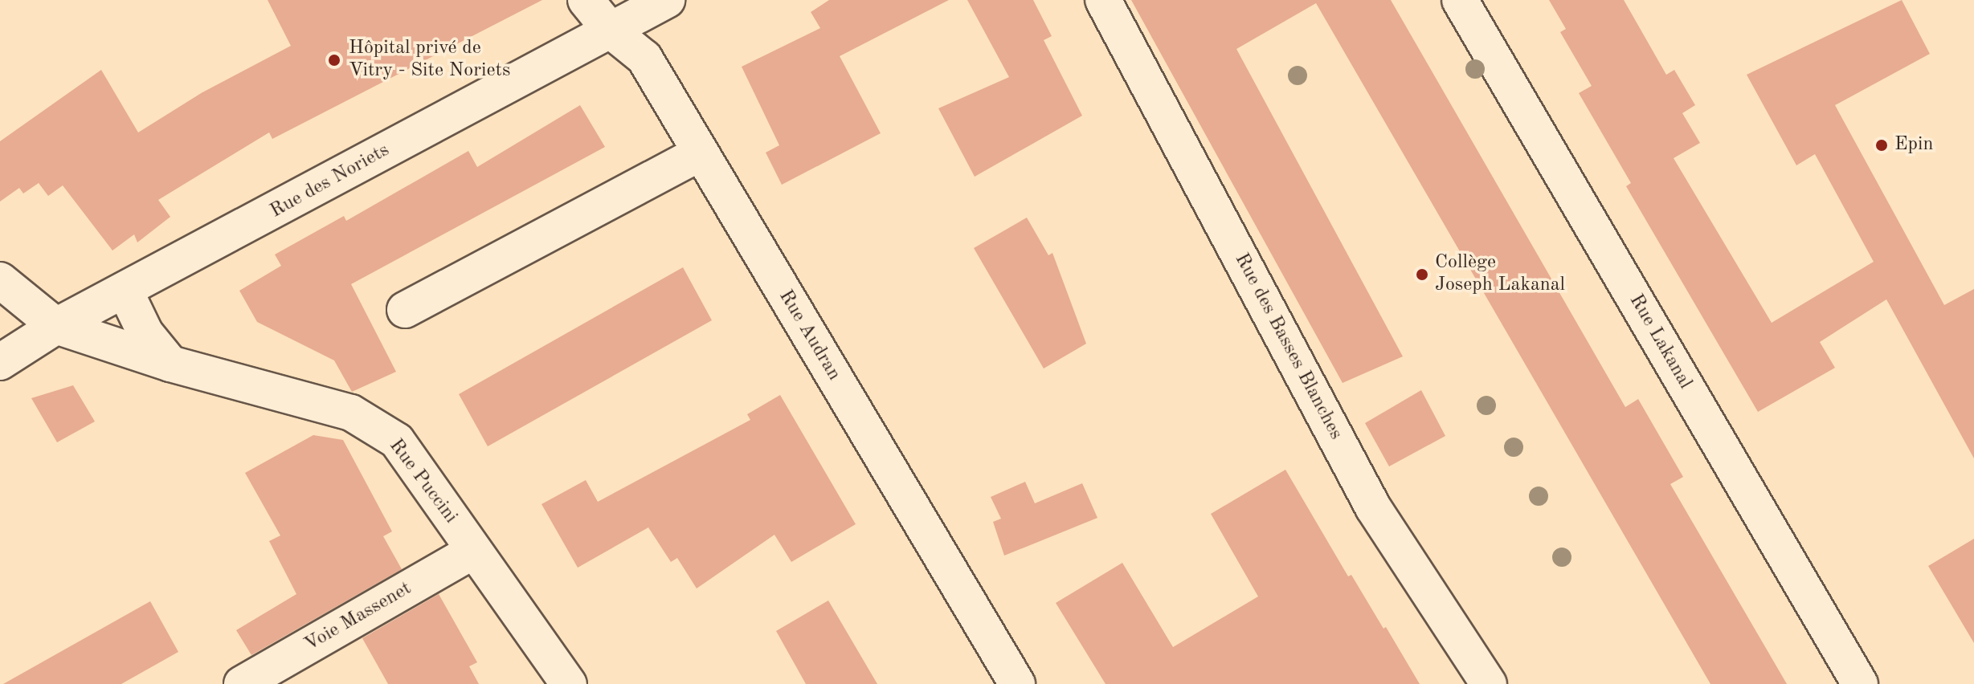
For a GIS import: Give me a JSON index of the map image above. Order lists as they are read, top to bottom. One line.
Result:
{"streets":{"street":["Rue des Noriets","Rue Audran","Rue Lakanal","Rue des Basses Blanches","Rue Puccini","Voie Massenet"]},"crossings":[["Rue des Noriets","Rue Audran"],["Rue des Noriets","Rue Puccini"],["Rue Puccini","Voie Massenet"]],"places":["Hôpital privé de Vitry - Site Noriets","Epin","Collège Joseph Lakanal"]}
